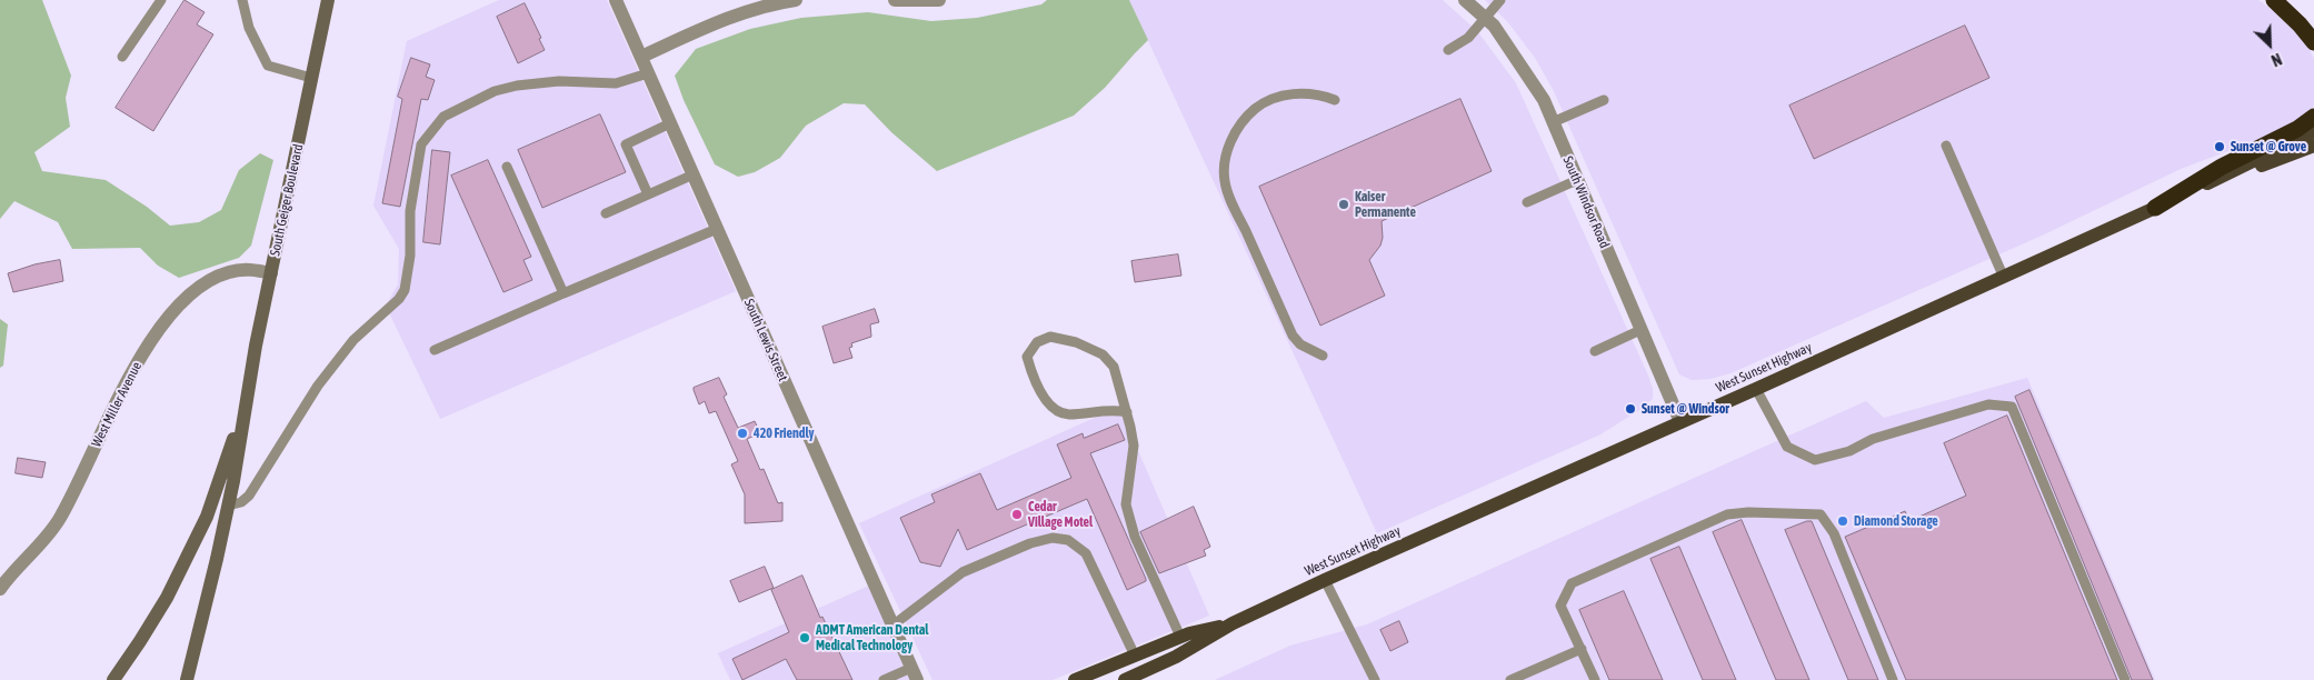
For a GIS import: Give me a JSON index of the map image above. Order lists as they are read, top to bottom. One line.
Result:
{"streets":{"main road":["South Geiger Boulevard","West Sunset Highway"],"street":["South Windsor Road","South Lewis Street","West Miller Avenue"]},"crossings":[["South Geiger Boulevard","West Miller Avenue"],["South Windsor Road","West Sunset Highway"]],"places":["Sunset @ Grove","Kaiser Permanente","Sunset @ Windsor","420 Friendly","Cedar Village Motel","Diamond Storage","ADMT American Dental Medical Technology"],"north":"bottom right"}
